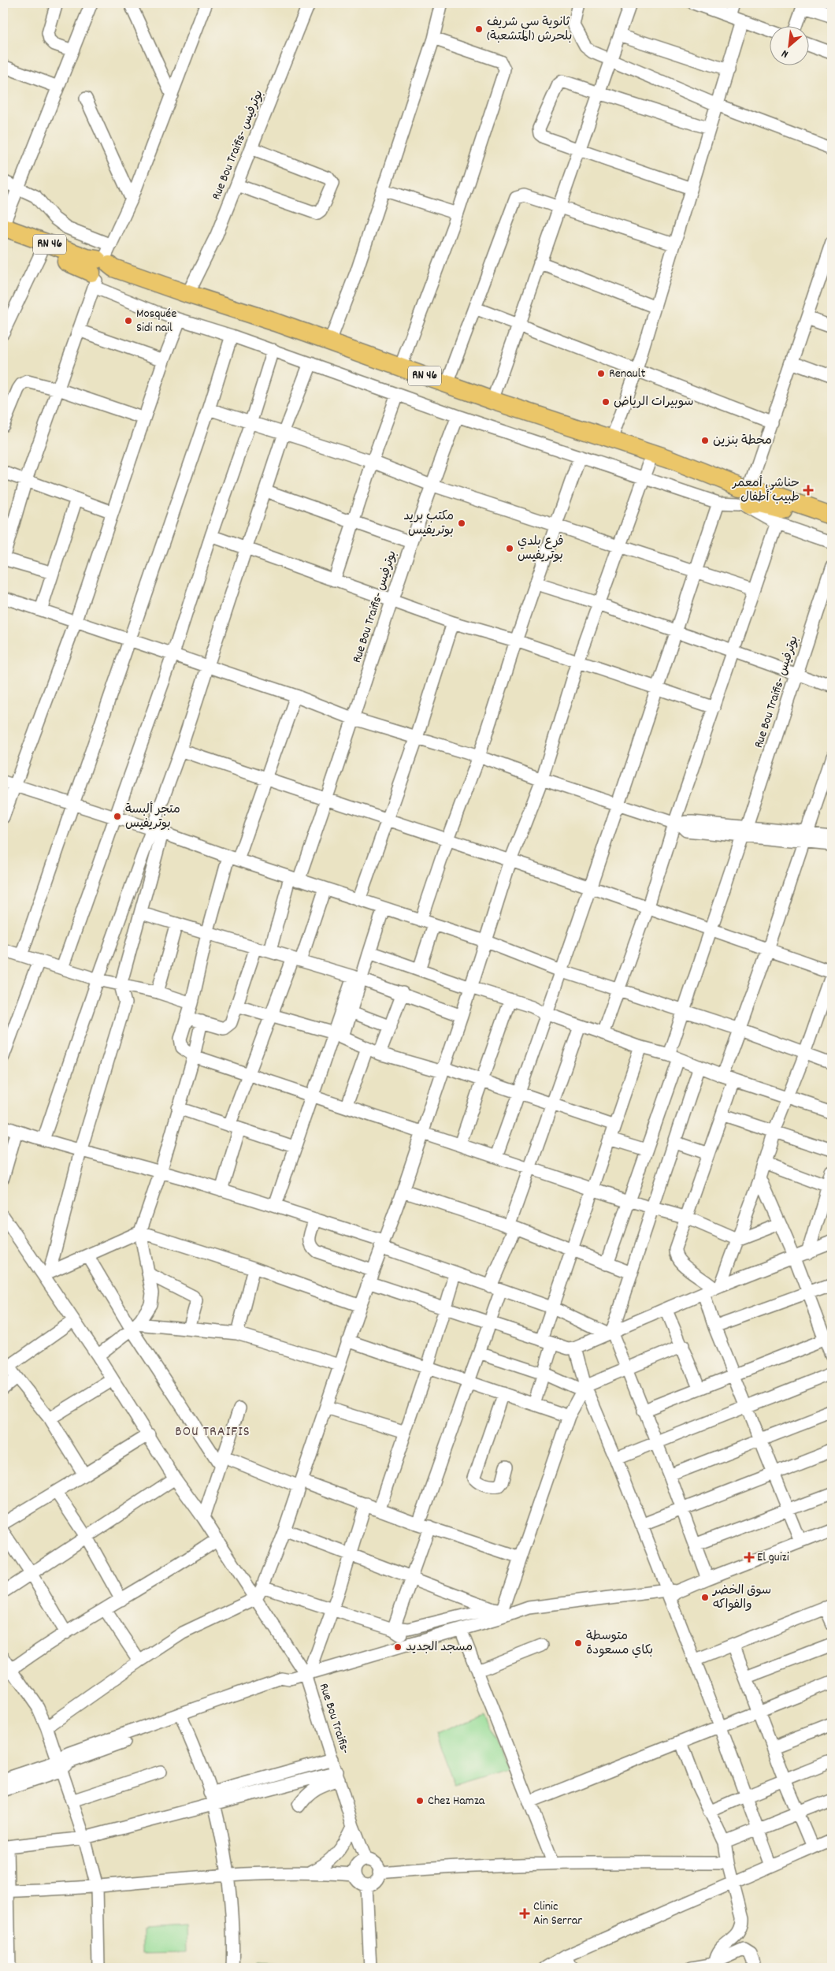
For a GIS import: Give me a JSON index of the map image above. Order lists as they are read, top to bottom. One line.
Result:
{"streets":{"highway":["RN 46"],"street":["Rue Bou Traifis- بوترفيس","Rue Bou Traifis-"]},"crossings":[["Rue Bou Traifis- بوترفيس","RN 46"]],"districts":["BOU TRAIFIS"],"places":{"other":["ثانوية سي شريف بلحرش (المتشعبة)","Mosquée Sidi nail","Renault","سوبيرات الرياض","محطة بنزين","مكتب بريد بوتريفيس","فرع بلدي بوتريفيس","متجر ألبسة بوتريفيس","سوق الخضر والفواكه","متوسطة بكاي مسعودة","مسجد الجديد","Chez Hamza"],"health":["حناشي أمعمر طبيب أطفال","El guizi","Clinic Ain Serrar"]},"north":"bottom left"}
